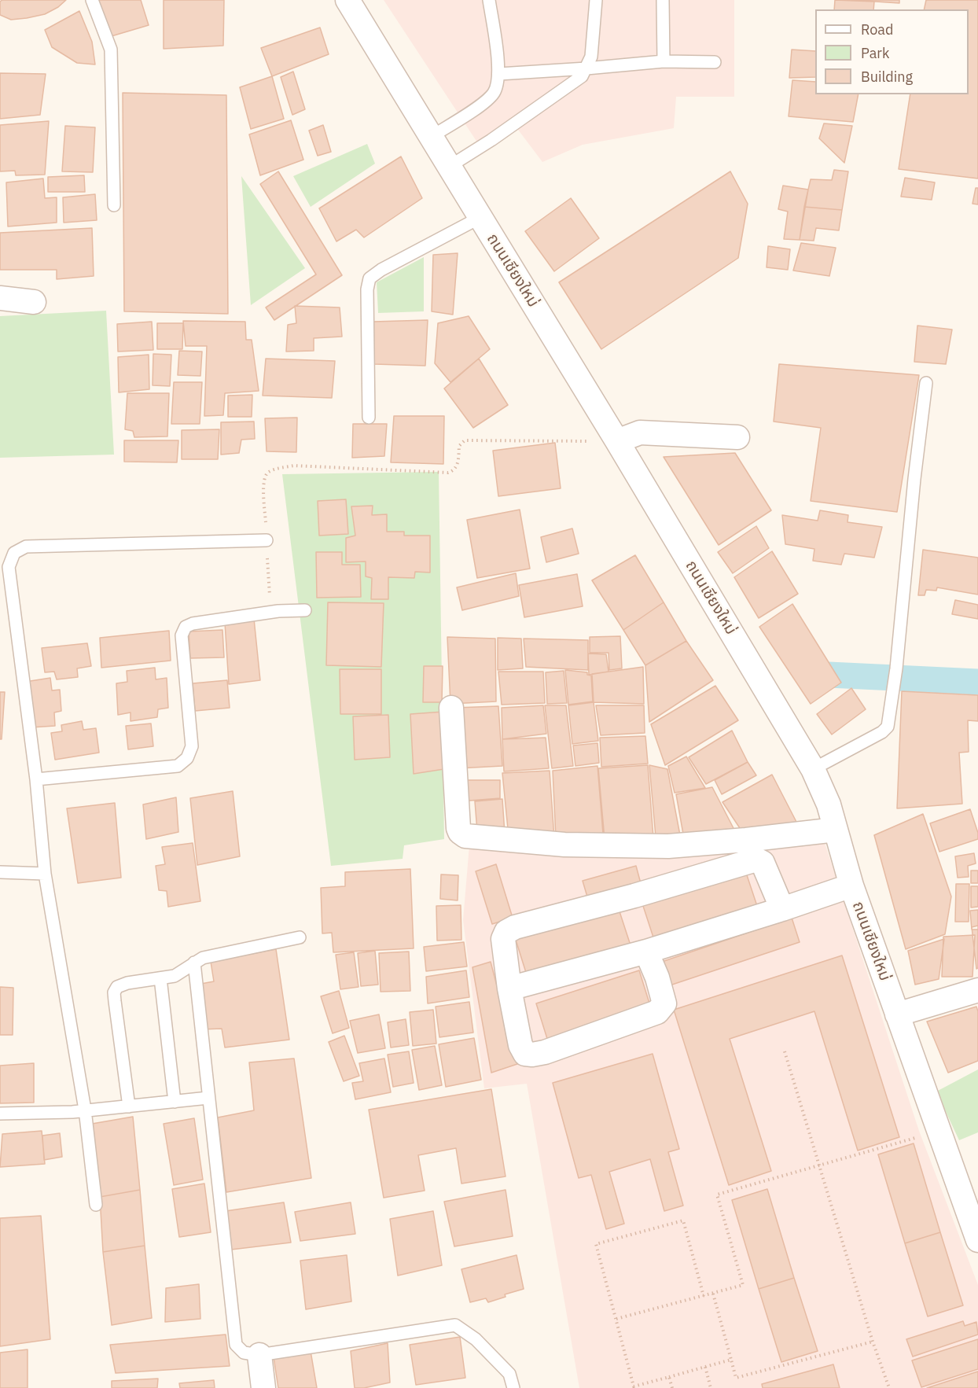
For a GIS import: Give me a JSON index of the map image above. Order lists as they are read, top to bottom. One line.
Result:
{"streets":{"street":["ถนนเชียงใหม่"]},"legend":["Road","Park","Building"]}
